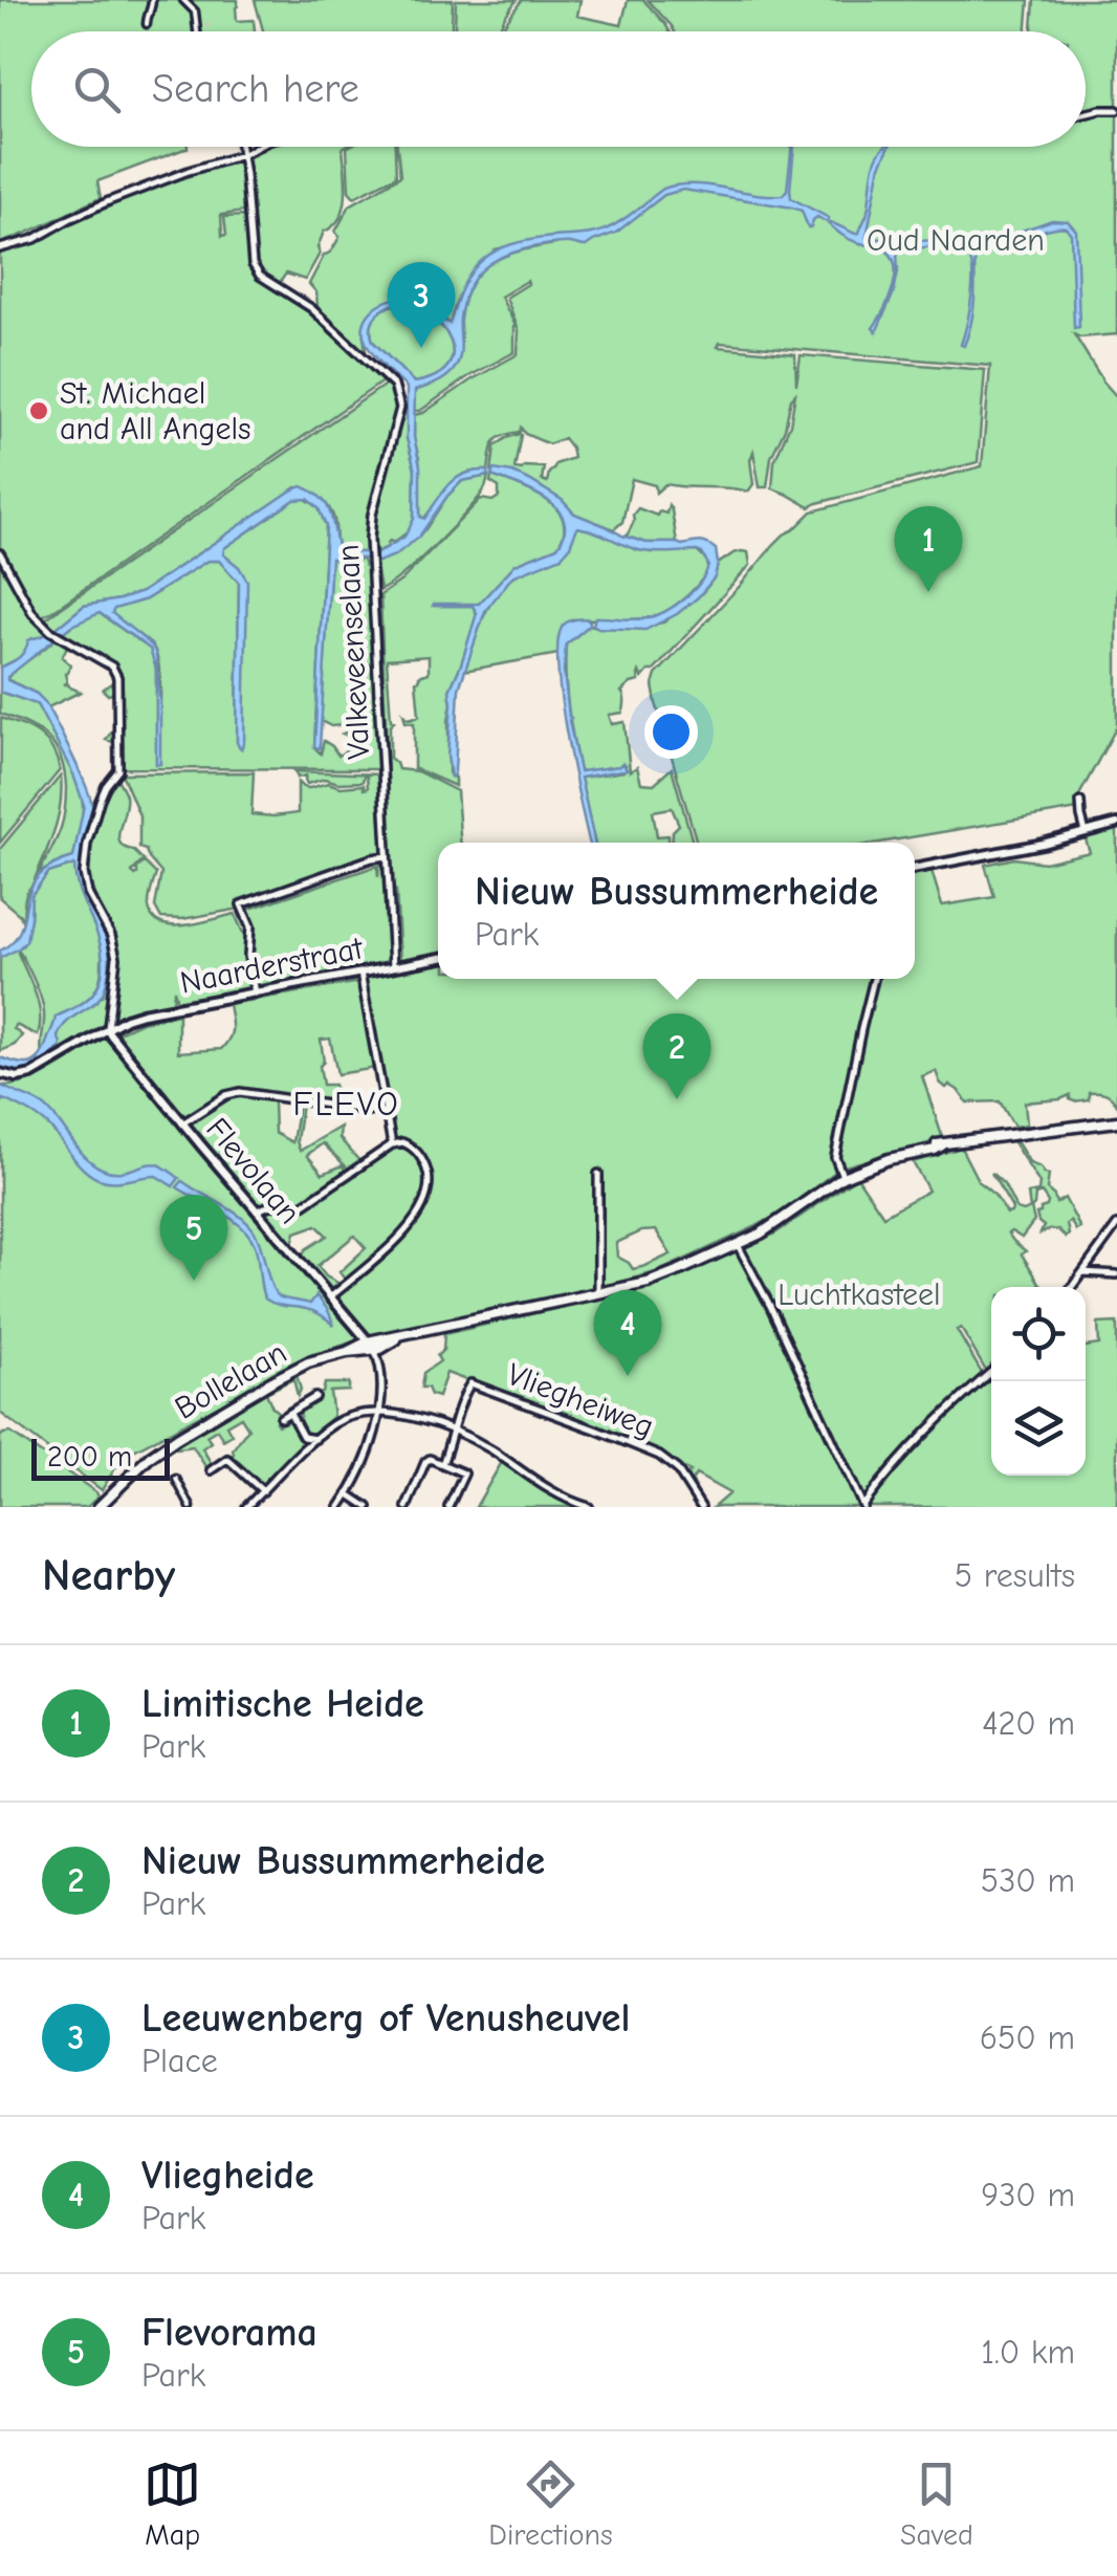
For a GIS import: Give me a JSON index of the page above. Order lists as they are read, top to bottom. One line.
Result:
{"streets":{"main road":["Bollelaan"],"street":["Valkeveenselaan","Naarderstraat","Flevolaan","Vliegheiweg"]},"crossings":[["Valkeveenselaan","Naarderstraat"],["Naarderstraat","Flevolaan"],["Flevolaan","Bollelaan"]],"districts":["FLEVO"],"parks":["Oud Naarden","Luchtkasteel"],"places":["St. Michael and All Angels"],"scale_bar":"200 m","page":{"search":"Search here","pins":["3","1","2","5","4"],"popup":["Nieuw Bussummerheide","Park"],"scale":"200 m","heading":["Nearby","5 results"],"list":[{"mark":"1","name":"Limitische Heide","note":"Park","value":"420 m"},{"mark":"2","name":"Nieuw Bussummerheide","note":"Park","value":"530 m"},{"mark":"3","name":"Leeuwenberg of Venusheuvel","note":"Place","value":"650 m"},{"mark":"4","name":"Vliegheide","note":"Park","value":"930 m"},{"mark":"5","name":"Flevorama","note":"Park","value":"1.0 km"}],"nav":["Map","Directions","Saved"]}}
